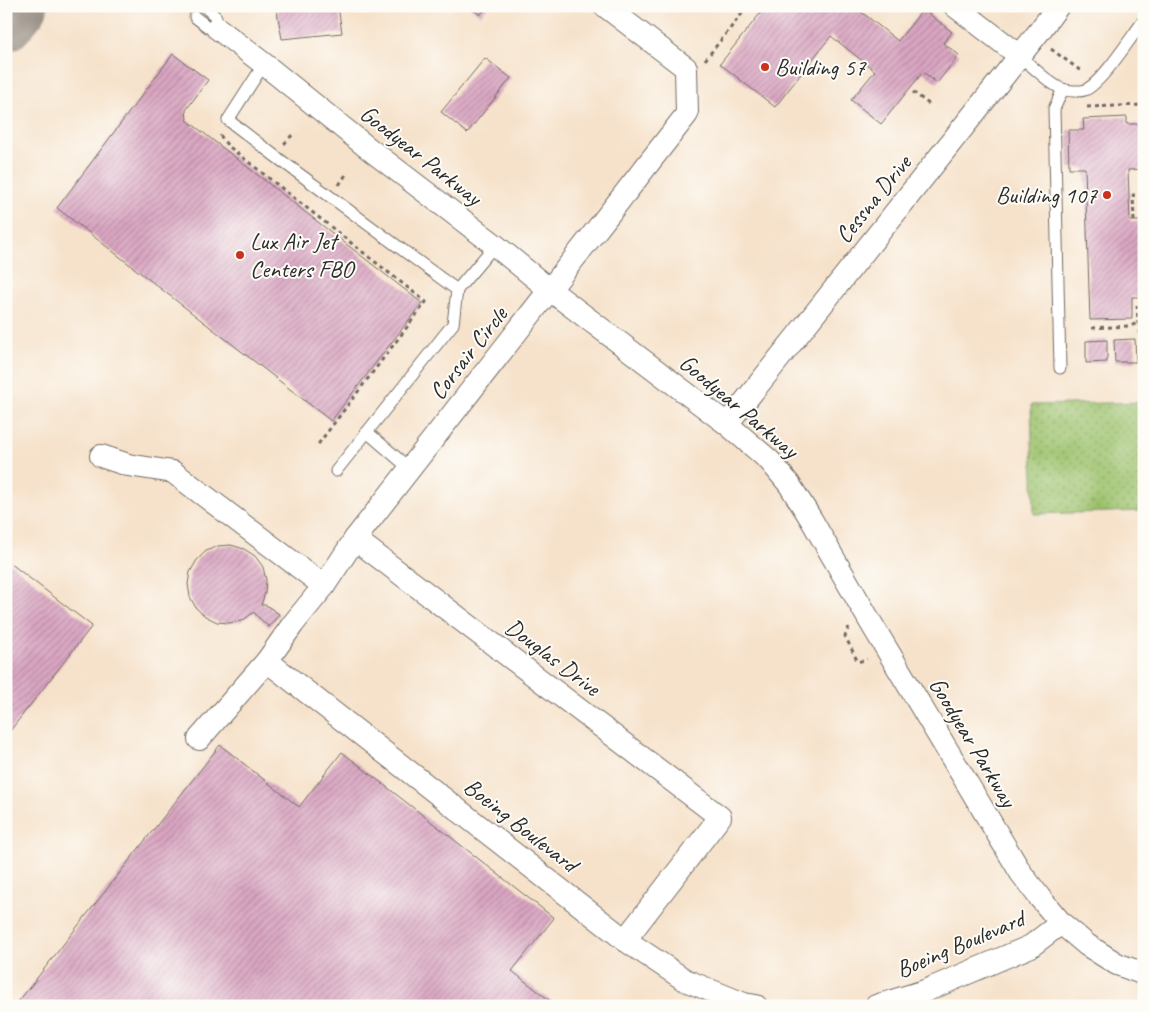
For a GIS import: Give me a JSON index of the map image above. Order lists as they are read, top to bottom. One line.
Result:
{"streets":{"street":["Goodyear Parkway","Cessna Drive","Corsair Circle","Douglas Drive","Boeing Boulevard"]},"crossings":[["Goodyear Parkway","Cessna Drive"],["Goodyear Parkway","Corsair Circle"],["Goodyear Parkway","Boeing Boulevard"],["Corsair Circle","Douglas Drive"],["Corsair Circle","Boeing Boulevard"],["Douglas Drive","Boeing Boulevard"]],"places":["Building 57","Building 107","Lux Air Jet Centers FBO"]}
